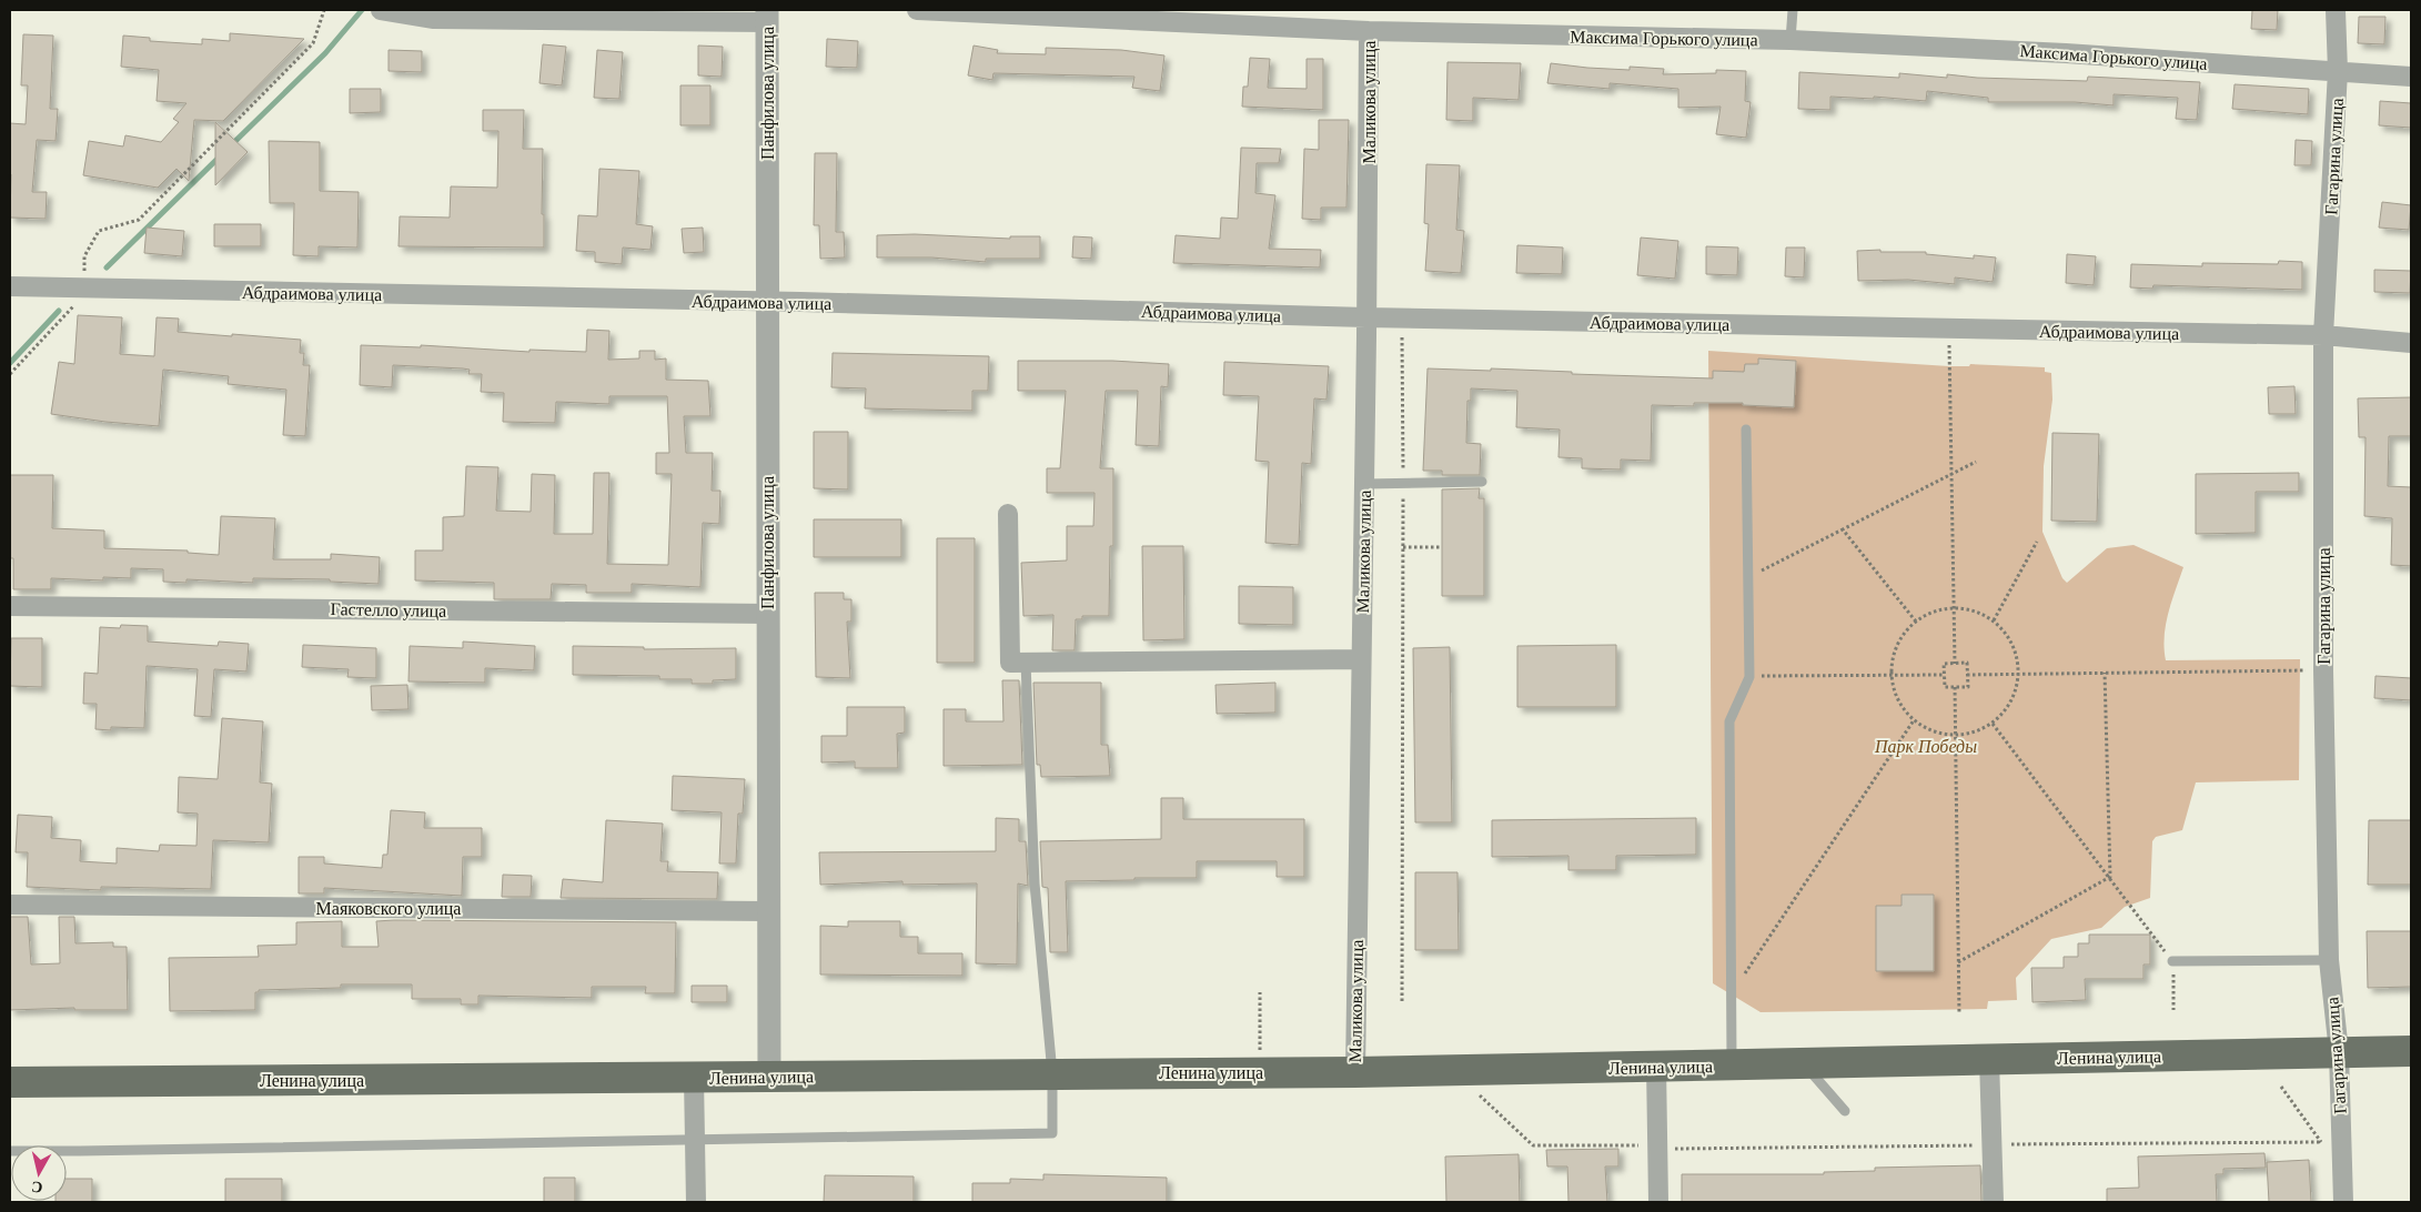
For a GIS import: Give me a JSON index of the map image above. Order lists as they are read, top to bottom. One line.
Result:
{"streets":{"main road":["Ленина улица"],"street":["Максима Горького улица","Панфилова улица","Маликова улица","Гагарина улица","Абдраимова улица","Гастелло улица","Маяковского улица"]},"crossings":[["Максима Горького улица","Маликова улица"],["Максима Горького улица","Гагарина улица"],["Панфилова улица","Абдраимова улица"],["Панфилова улица","Гастелло улица"],["Панфилова улица","Маяковского улица"],["Панфилова улица","Ленина улица"],["Маликова улица","Абдраимова улица"],["Маликова улица","Ленина улица"],["Гагарина улица","Абдраимова улица"],["Гагарина улица","Ленина улица"]],"parks":["Парк Победы"],"north":"bottom"}
